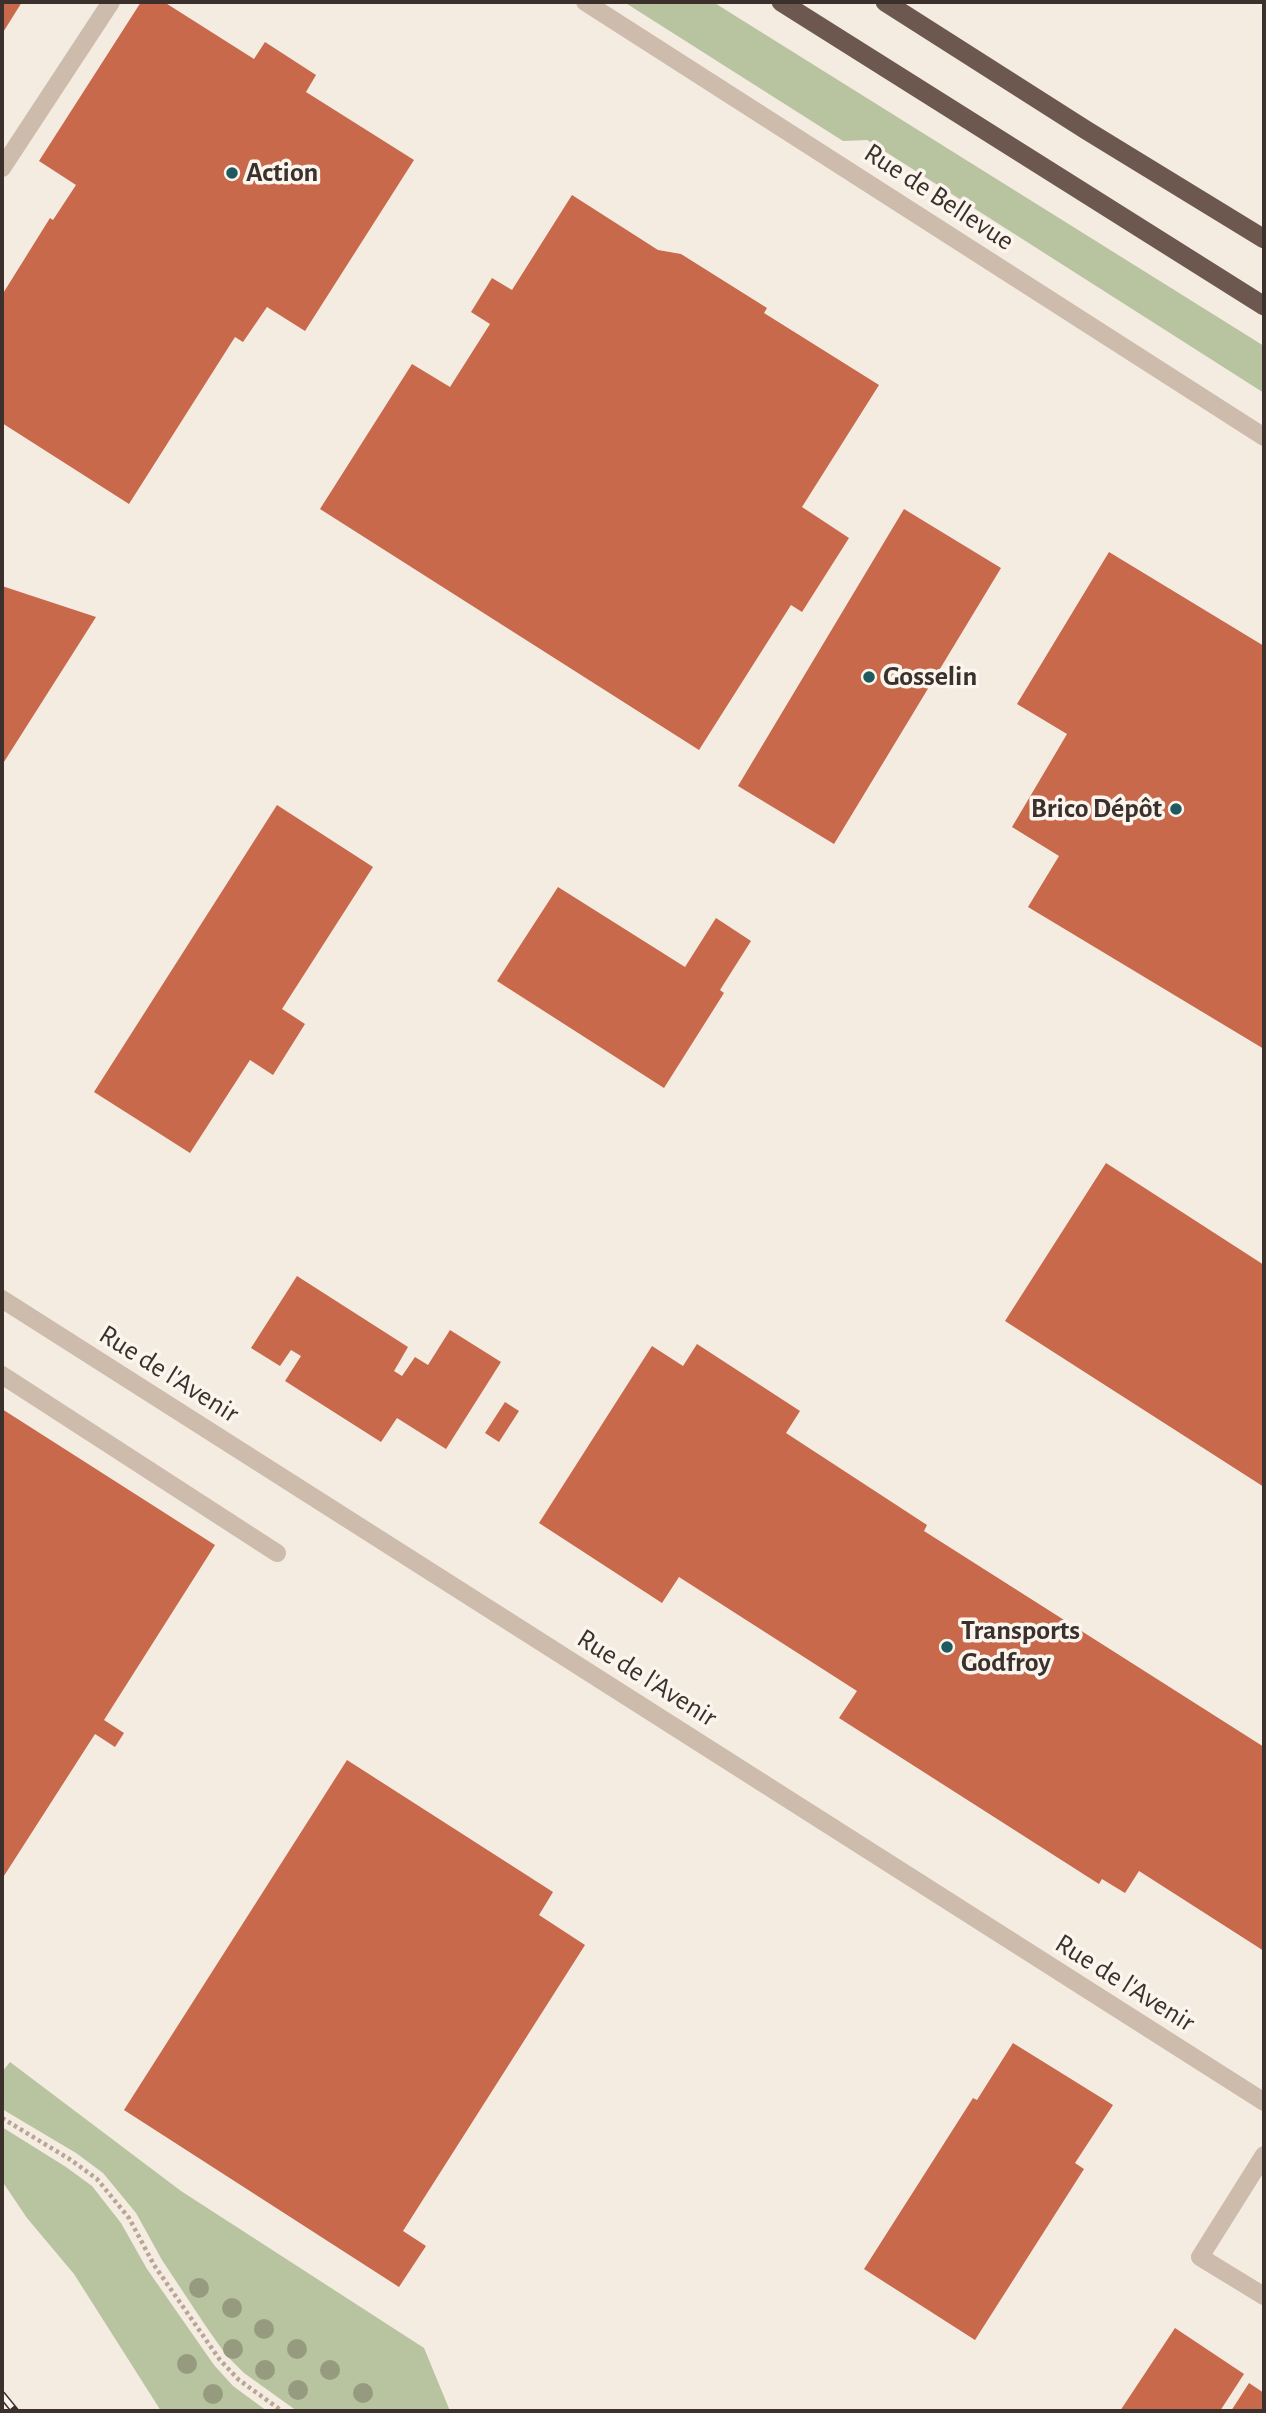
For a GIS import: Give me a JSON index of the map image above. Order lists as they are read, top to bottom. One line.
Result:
{"streets":{"street":["Rue de Bellevue","Rue de l'Avenir"]},"places":["Action","Gosselin","Brico Dépôt","Transports Godfroy"]}
